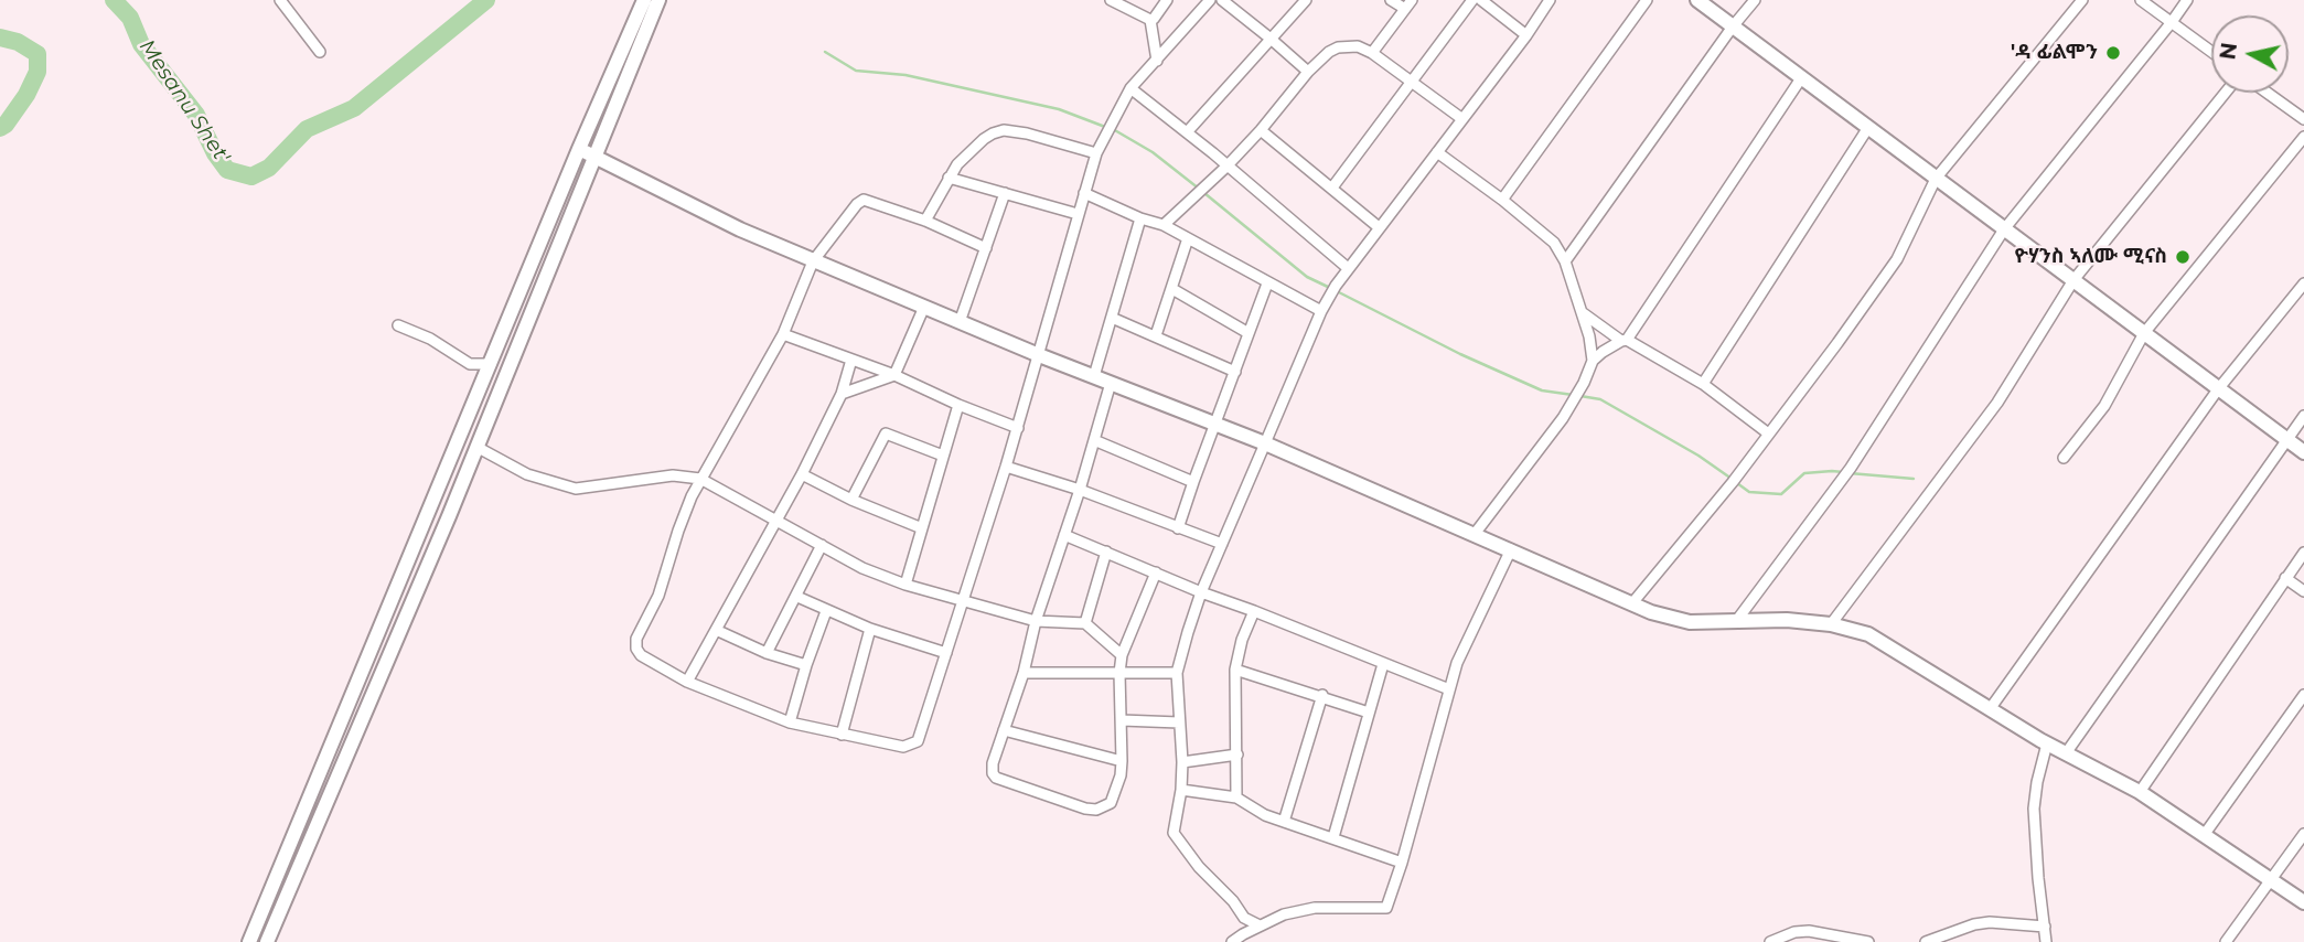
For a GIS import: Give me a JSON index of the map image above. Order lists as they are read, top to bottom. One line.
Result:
{"water":["Mesanu Shet'"],"places":["'ዳ ፊልሞን","ዮሃንስ ኣለሙ ሚናስ"],"north":"left"}
